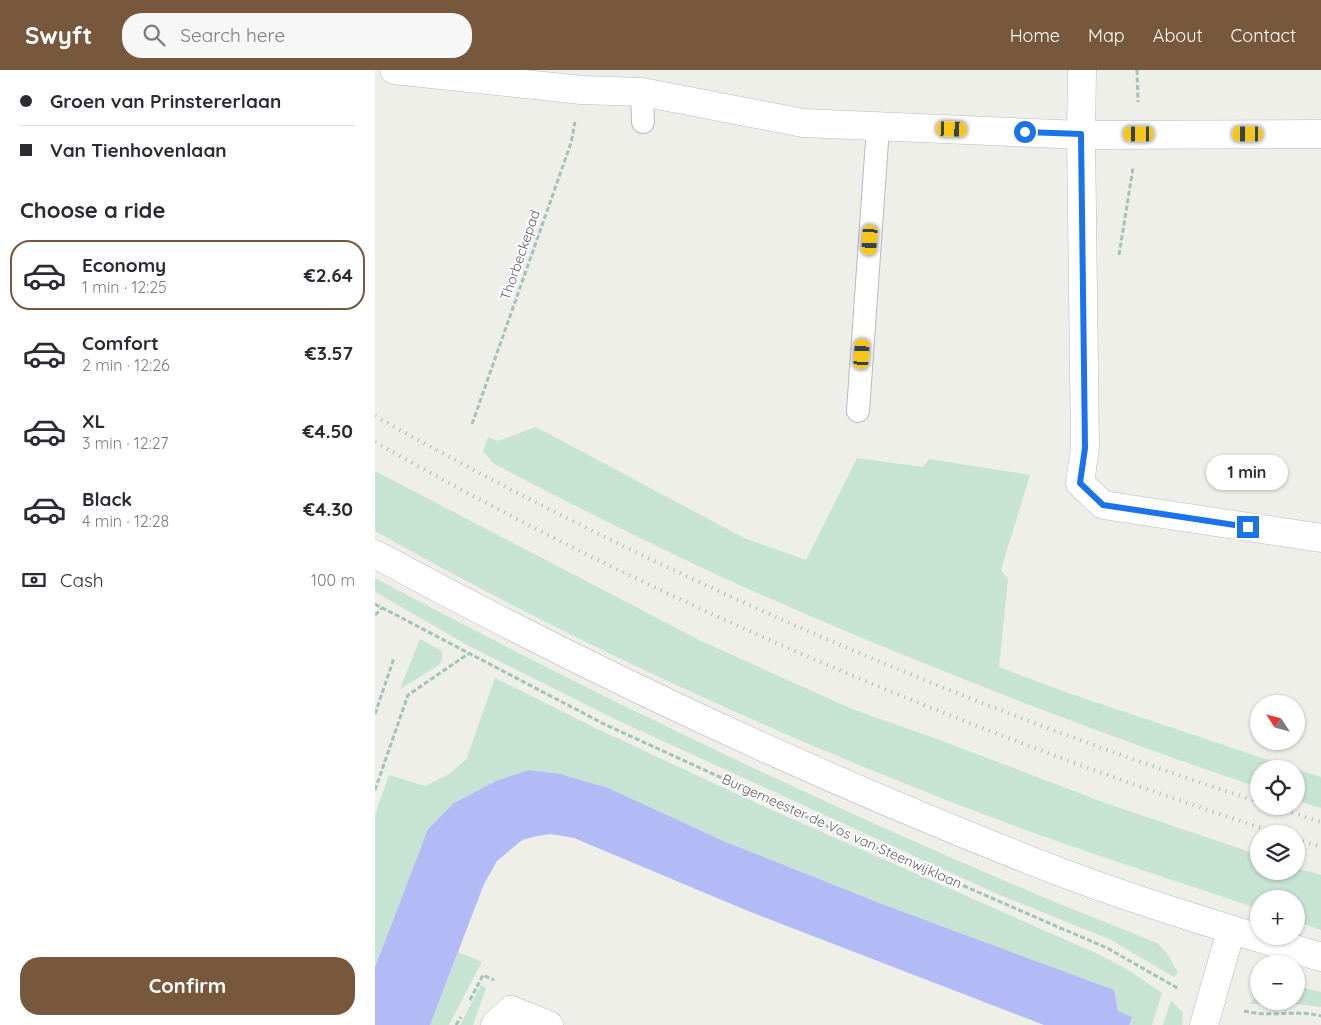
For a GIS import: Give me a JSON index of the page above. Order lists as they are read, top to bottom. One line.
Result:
{"streets":{"path":["Thorbeckepad","Burgemeester de Vos van Steenwijklaan"]},"north":"top left","page":{"header":"Swyft","search":"Search here","nav":["Home","Map","About","Contact"],"banner":["Groen van Prinstererlaan","Van Tienhovenlaan"],"heading":"Choose a ride","list":[{"name":"Economy","note":"1 min · 12:25","value":"€2.64"},{"name":"Comfort","note":"2 min · 12:26","value":"€3.57"},{"name":"XL","note":"3 min · 12:27","value":"€4.50"},{"name":"Black","note":"4 min · 12:28","value":"€4.30"}],"bubble":"1 min","pay":["Cash","100 m"],"map_buttons":["+","−"],"buttons":"Confirm"}}
